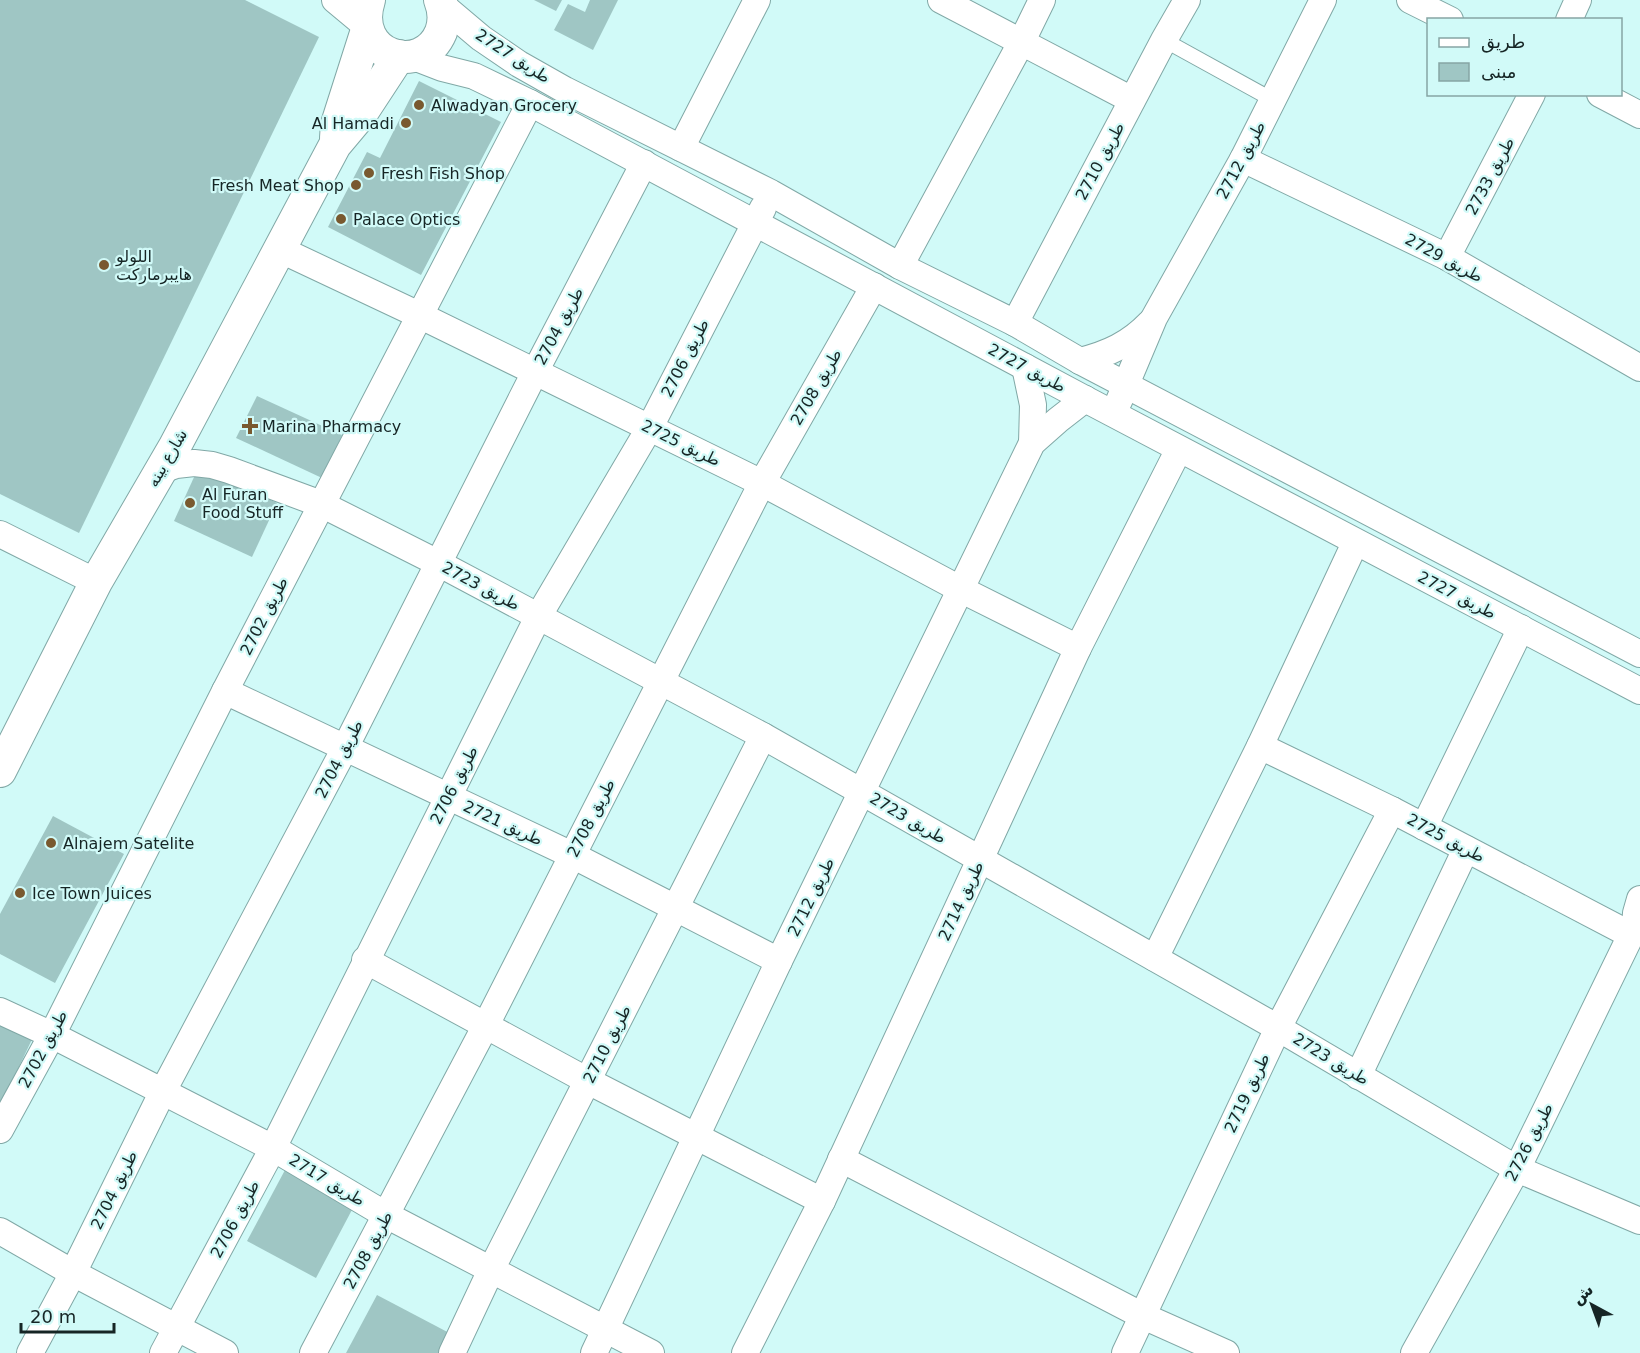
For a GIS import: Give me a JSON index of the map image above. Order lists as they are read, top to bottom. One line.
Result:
{"streets":{"street":["طريق 2727","طريق 2712","طريق 2710","طريق 2733","طريق 2729","طريق 2704","طريق 2706","طريق 2708","طريق 2725","شارع بينه","طريق 2723","طريق 2702","طريق 2721","طريق 2714","طريق 2719","طريق 2726","طريق 2717"]},"crossings":[["طريق 2727","طريق 2712"],["طريق 2727","طريق 2710"],["طريق 2727","طريق 2704"],["طريق 2727","طريق 2706"],["طريق 2727","طريق 2708"],["طريق 2727","شارع بينه"],["طريق 2727","طريق 2702"],["طريق 2727","طريق 2714"],["طريق 2712","طريق 2729"],["طريق 2712","طريق 2725"],["طريق 2712","طريق 2723"],["طريق 2712","طريق 2721"],["طريق 2712","طريق 2717"],["طريق 2710","طريق 2723"],["طريق 2710","طريق 2721"],["طريق 2710","طريق 2717"],["طريق 2733","طريق 2729"],["طريق 2704","طريق 2725"],["طريق 2704","طريق 2723"],["طريق 2704","طريق 2721"],["طريق 2704","طريق 2717"],["طريق 2706","طريق 2725"],["طريق 2706","طريق 2723"],["طريق 2706","طريق 2721"],["طريق 2706","طريق 2717"],["طريق 2708","طريق 2725"],["طريق 2708","طريق 2723"],["طريق 2708","طريق 2721"],["طريق 2708","طريق 2717"],["طريق 2725","شارع بينه"],["طريق 2725","طريق 2702"],["طريق 2725","طريق 2714"],["طريق 2725","طريق 2719"],["طريق 2725","طريق 2726"],["شارع بينه","طريق 2723"],["طريق 2723","طريق 2702"],["طريق 2723","طريق 2714"],["طريق 2723","طريق 2719"],["طريق 2723","طريق 2726"],["طريق 2702","طريق 2721"],["طريق 2702","طريق 2717"]],"places":{"other":["Alwadyan Grocery","Al Hamadi","Fresh Fish Shop","Fresh Meat Shop","Palace Optics","اللولو هايبرماركت","Al Furan Food Stuff","Alnajem Satelite","Ice Town Juices"],"health":["Marina Pharmacy"]},"legend":["طريق","مبنى"],"scale_bar":"20 m","north":"top left"}
